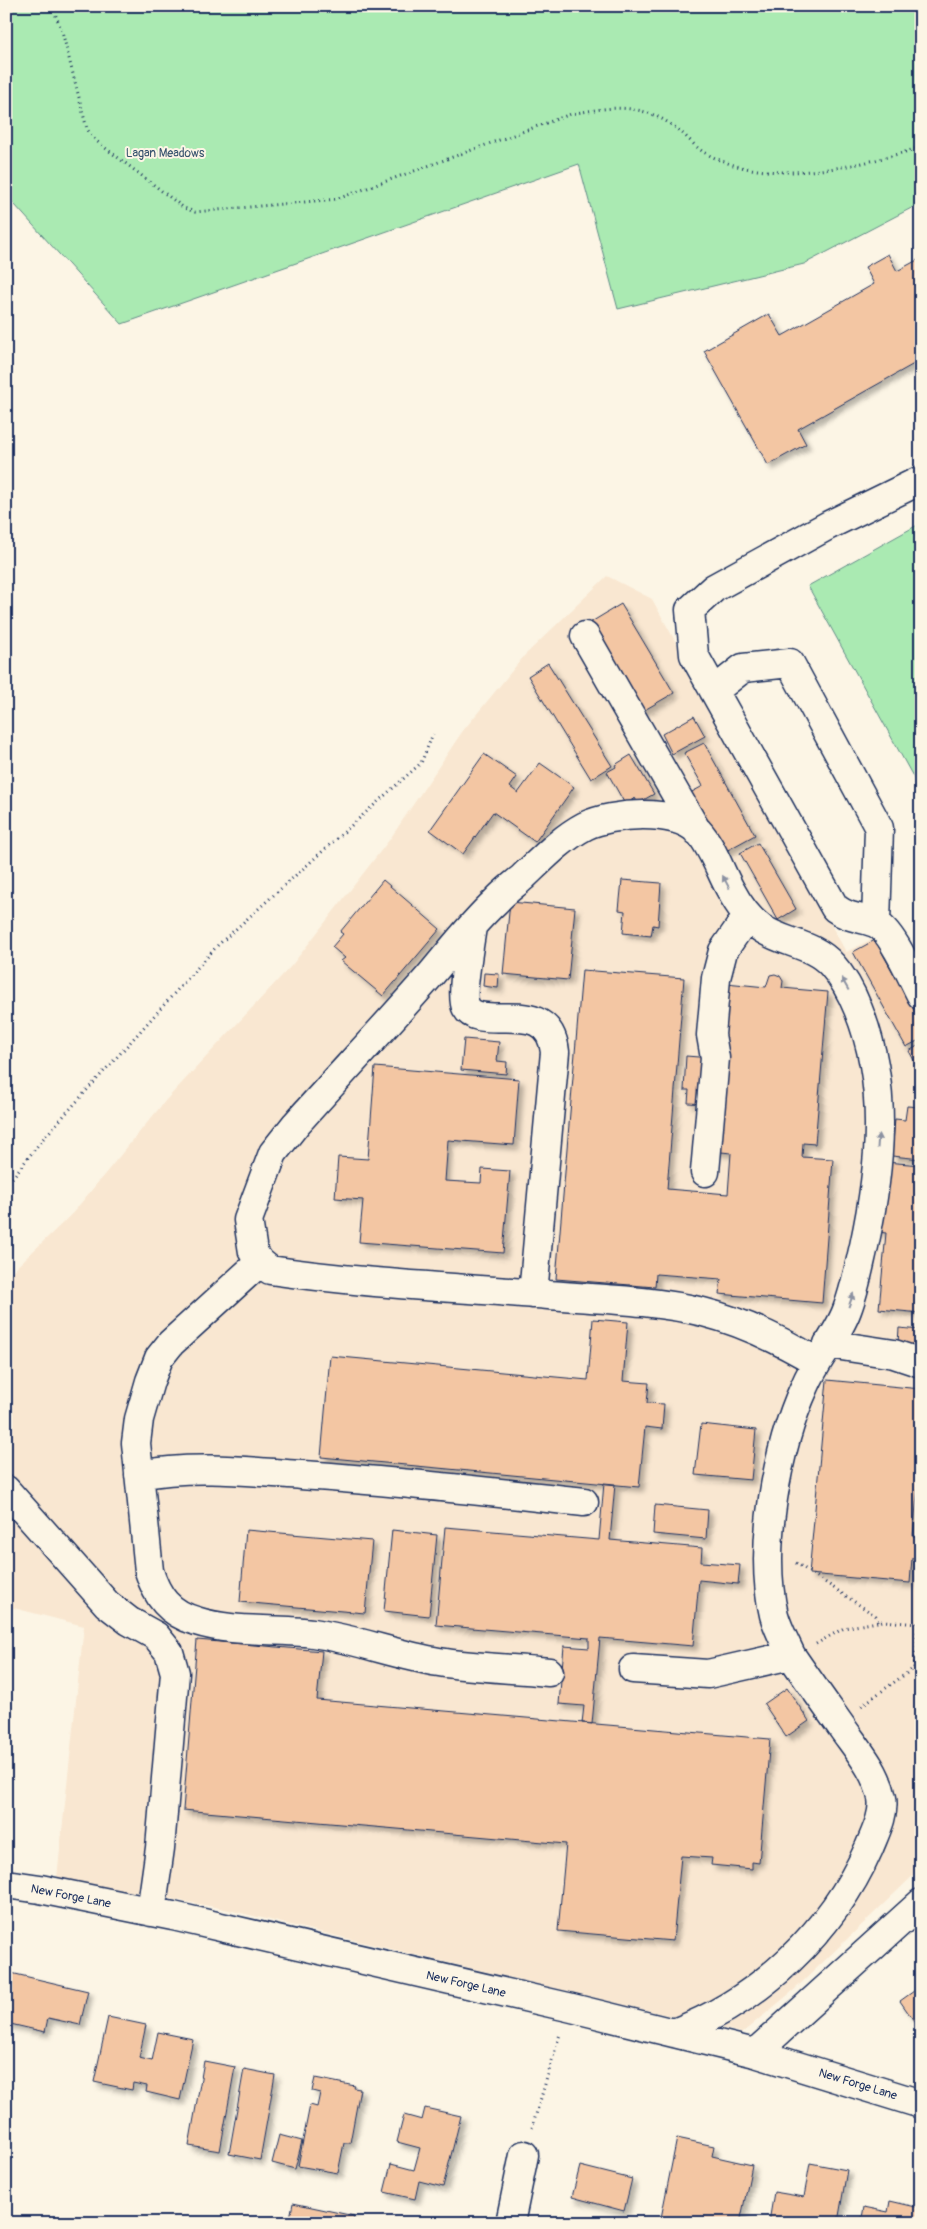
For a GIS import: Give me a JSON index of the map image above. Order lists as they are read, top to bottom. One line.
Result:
{"streets":{"street":["New Forge Lane"]},"parks":["Lagan Meadows"]}
